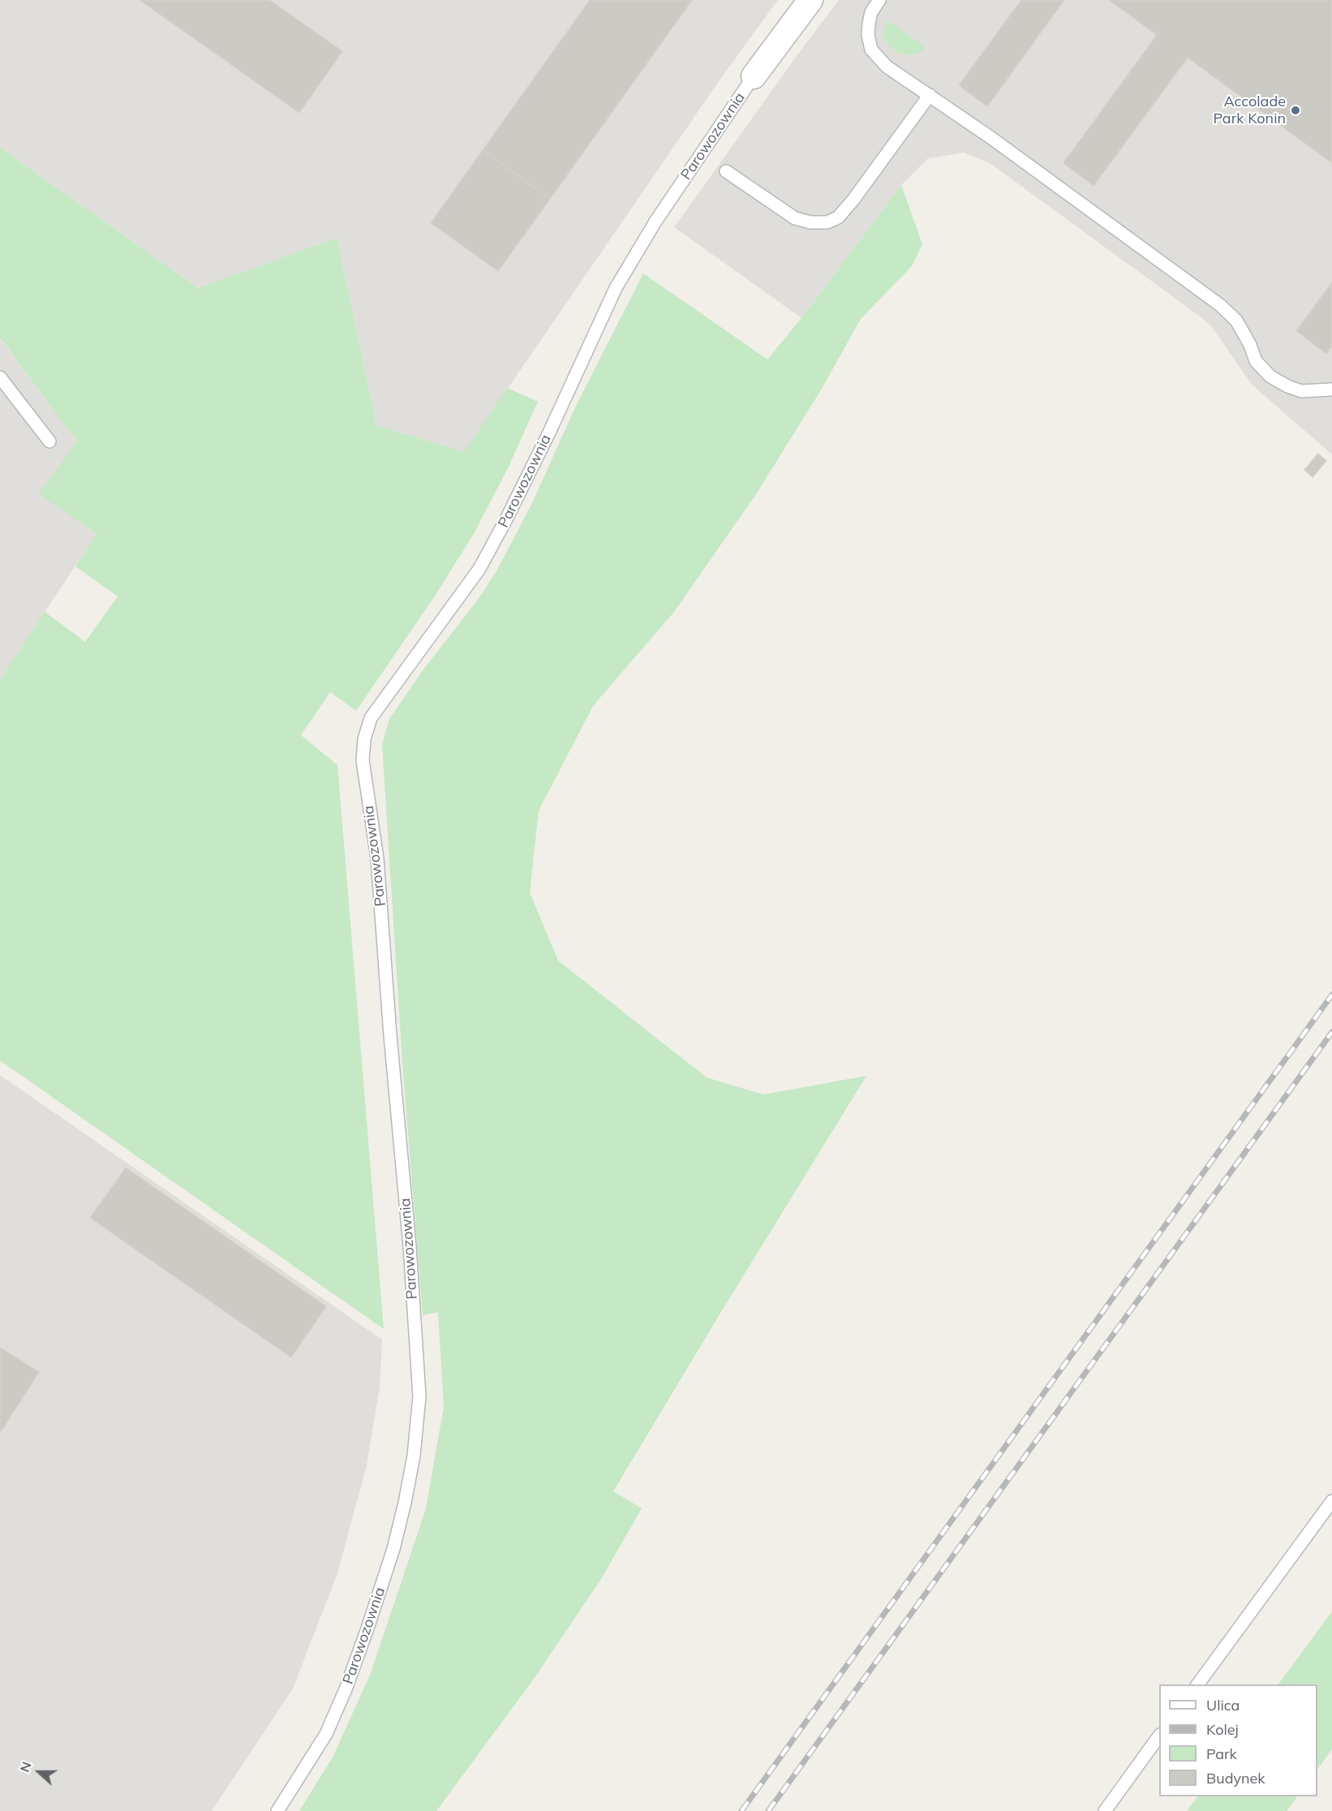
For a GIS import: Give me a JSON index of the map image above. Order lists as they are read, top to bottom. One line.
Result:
{"streets":{"street":["Parowozownia"]},"places":["Accolade Park Konin"],"legend":["Ulica","Kolej","Park","Budynek"],"north":"left"}
